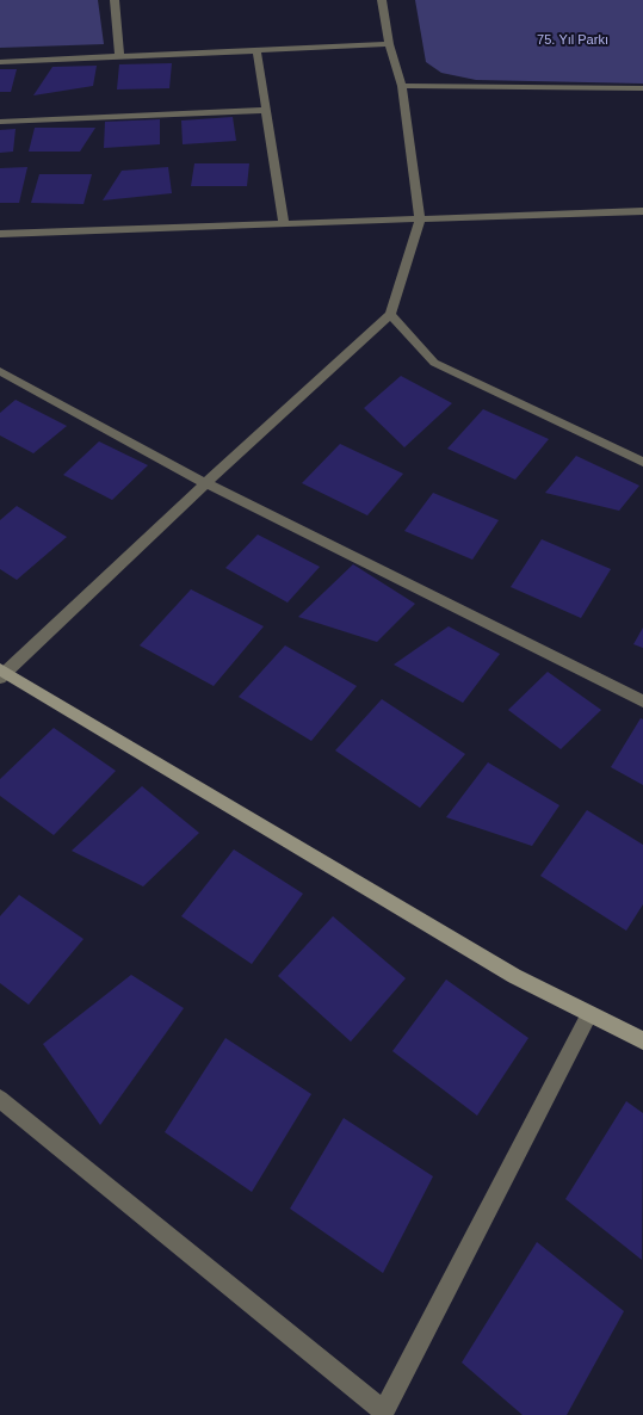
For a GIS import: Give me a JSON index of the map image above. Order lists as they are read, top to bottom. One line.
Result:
{"parks":["75. Yıl Parkı"]}
